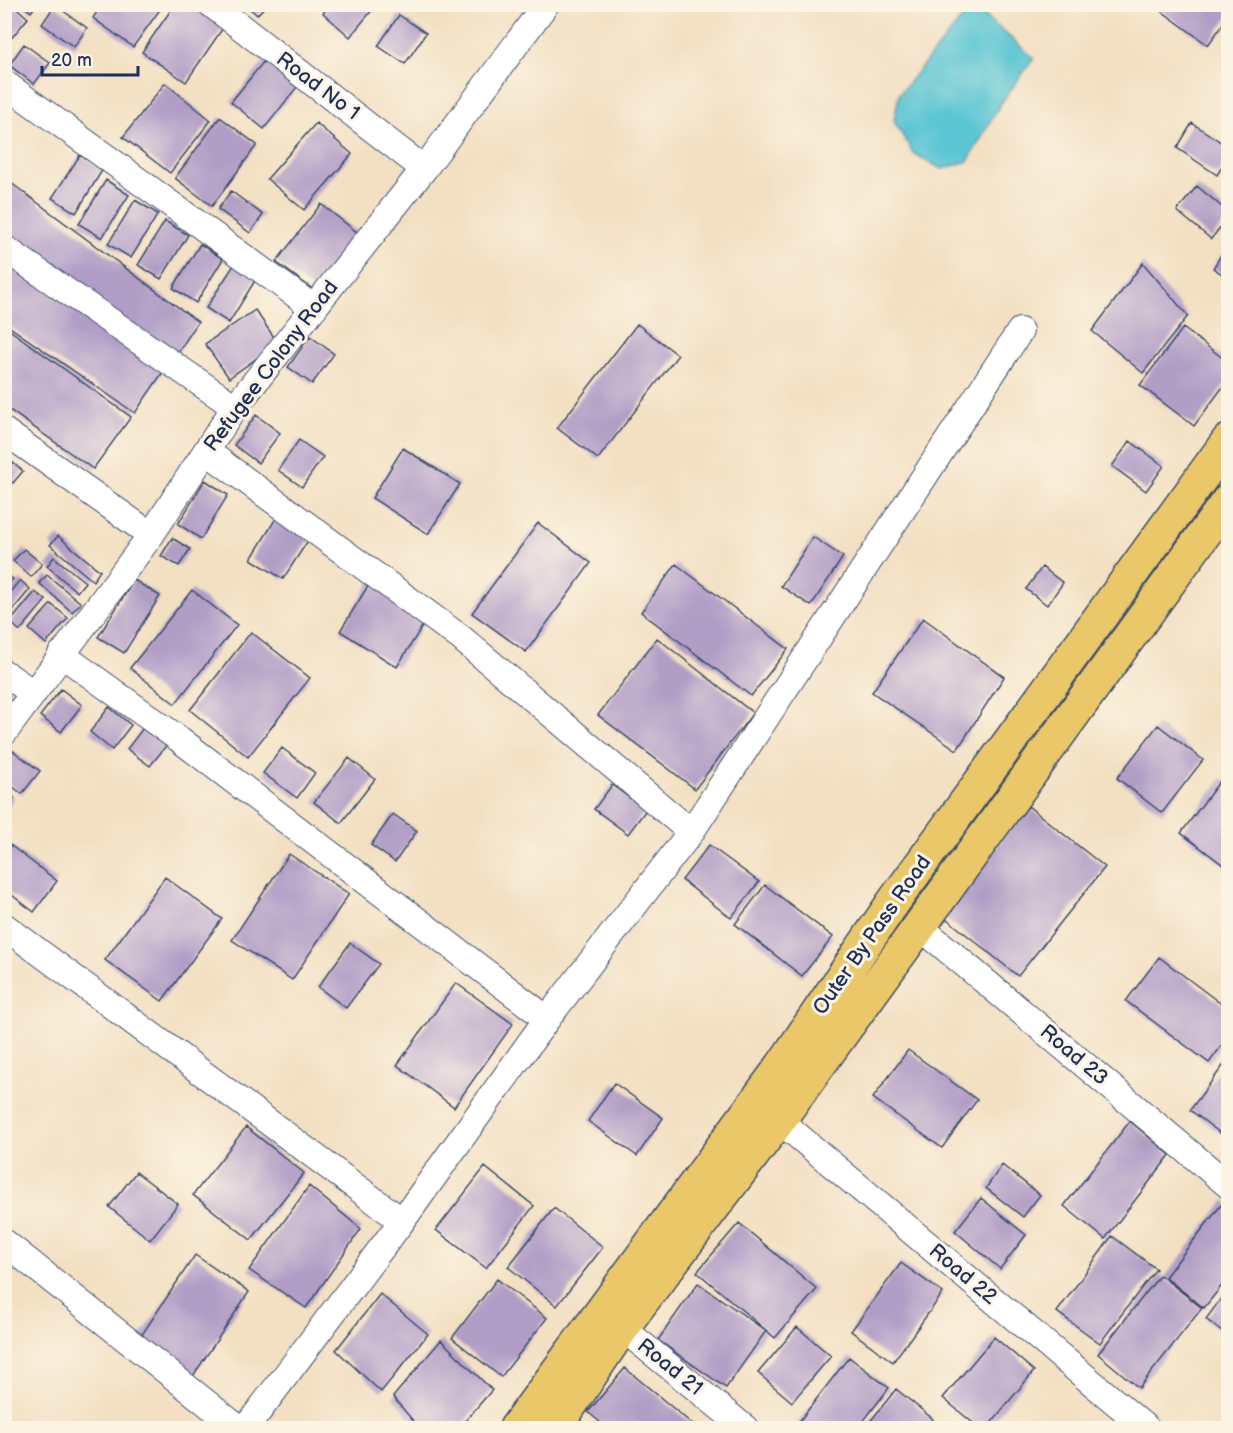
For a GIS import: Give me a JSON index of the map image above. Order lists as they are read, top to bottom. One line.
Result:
{"streets":{"main road":["Outer By Pass Road"],"street":["Road No 1","Refugee Colony Road","Road 23","Road 22","Road 21"]},"crossings":[["Road No 1","Refugee Colony Road"],["Outer By Pass Road","Road 23"],["Outer By Pass Road","Road 22"],["Outer By Pass Road","Road 21"]],"scale_bar":"20 m"}
